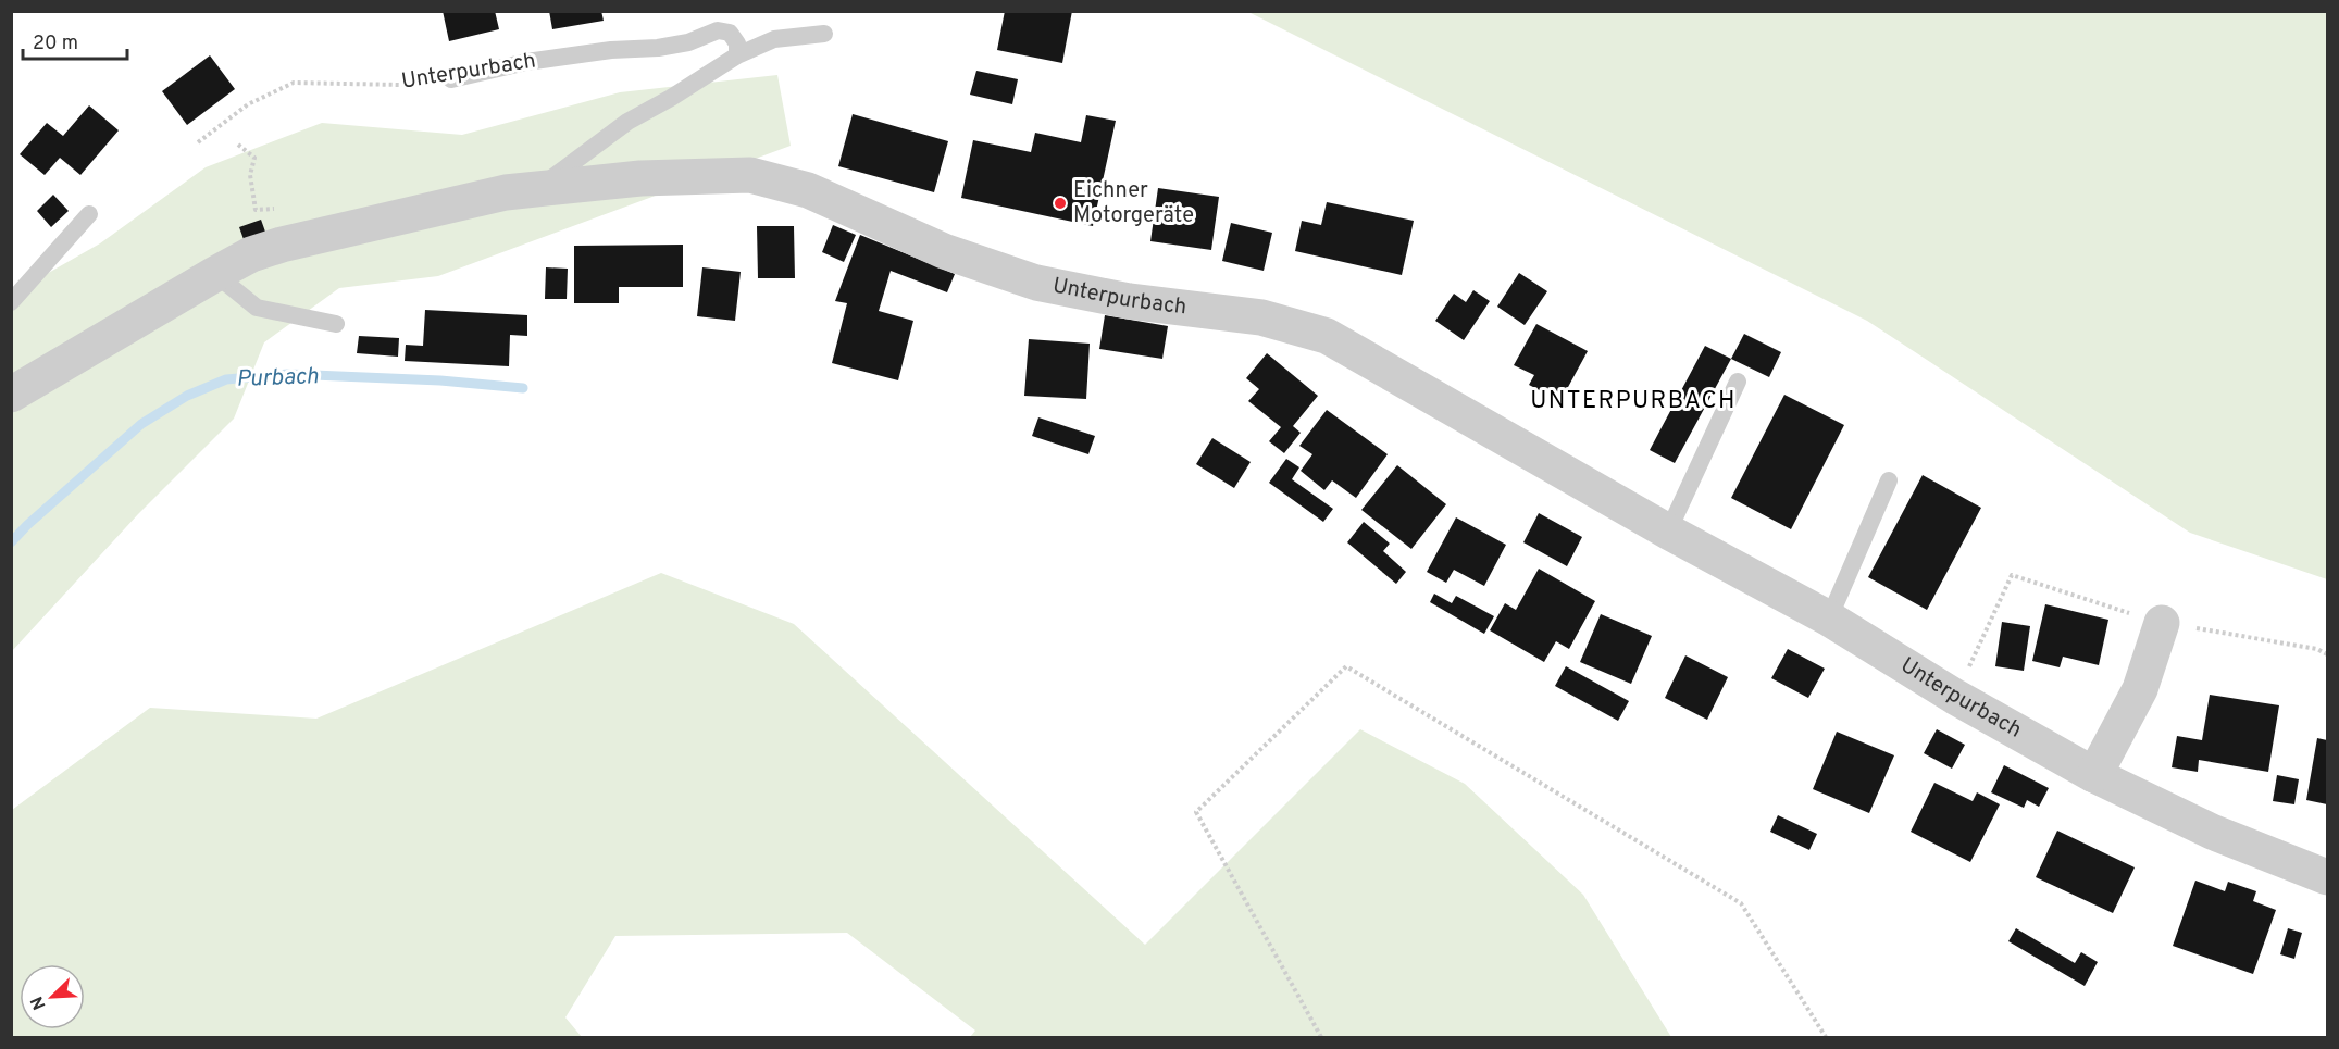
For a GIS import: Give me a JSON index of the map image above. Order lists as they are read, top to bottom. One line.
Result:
{"streets":{"street":["Unterpurbach"]},"districts":["UNTERPURBACH"],"water":["Purbach"],"places":["Eichner Motorgeräte"],"scale_bar":"20 m","north":"bottom left"}
